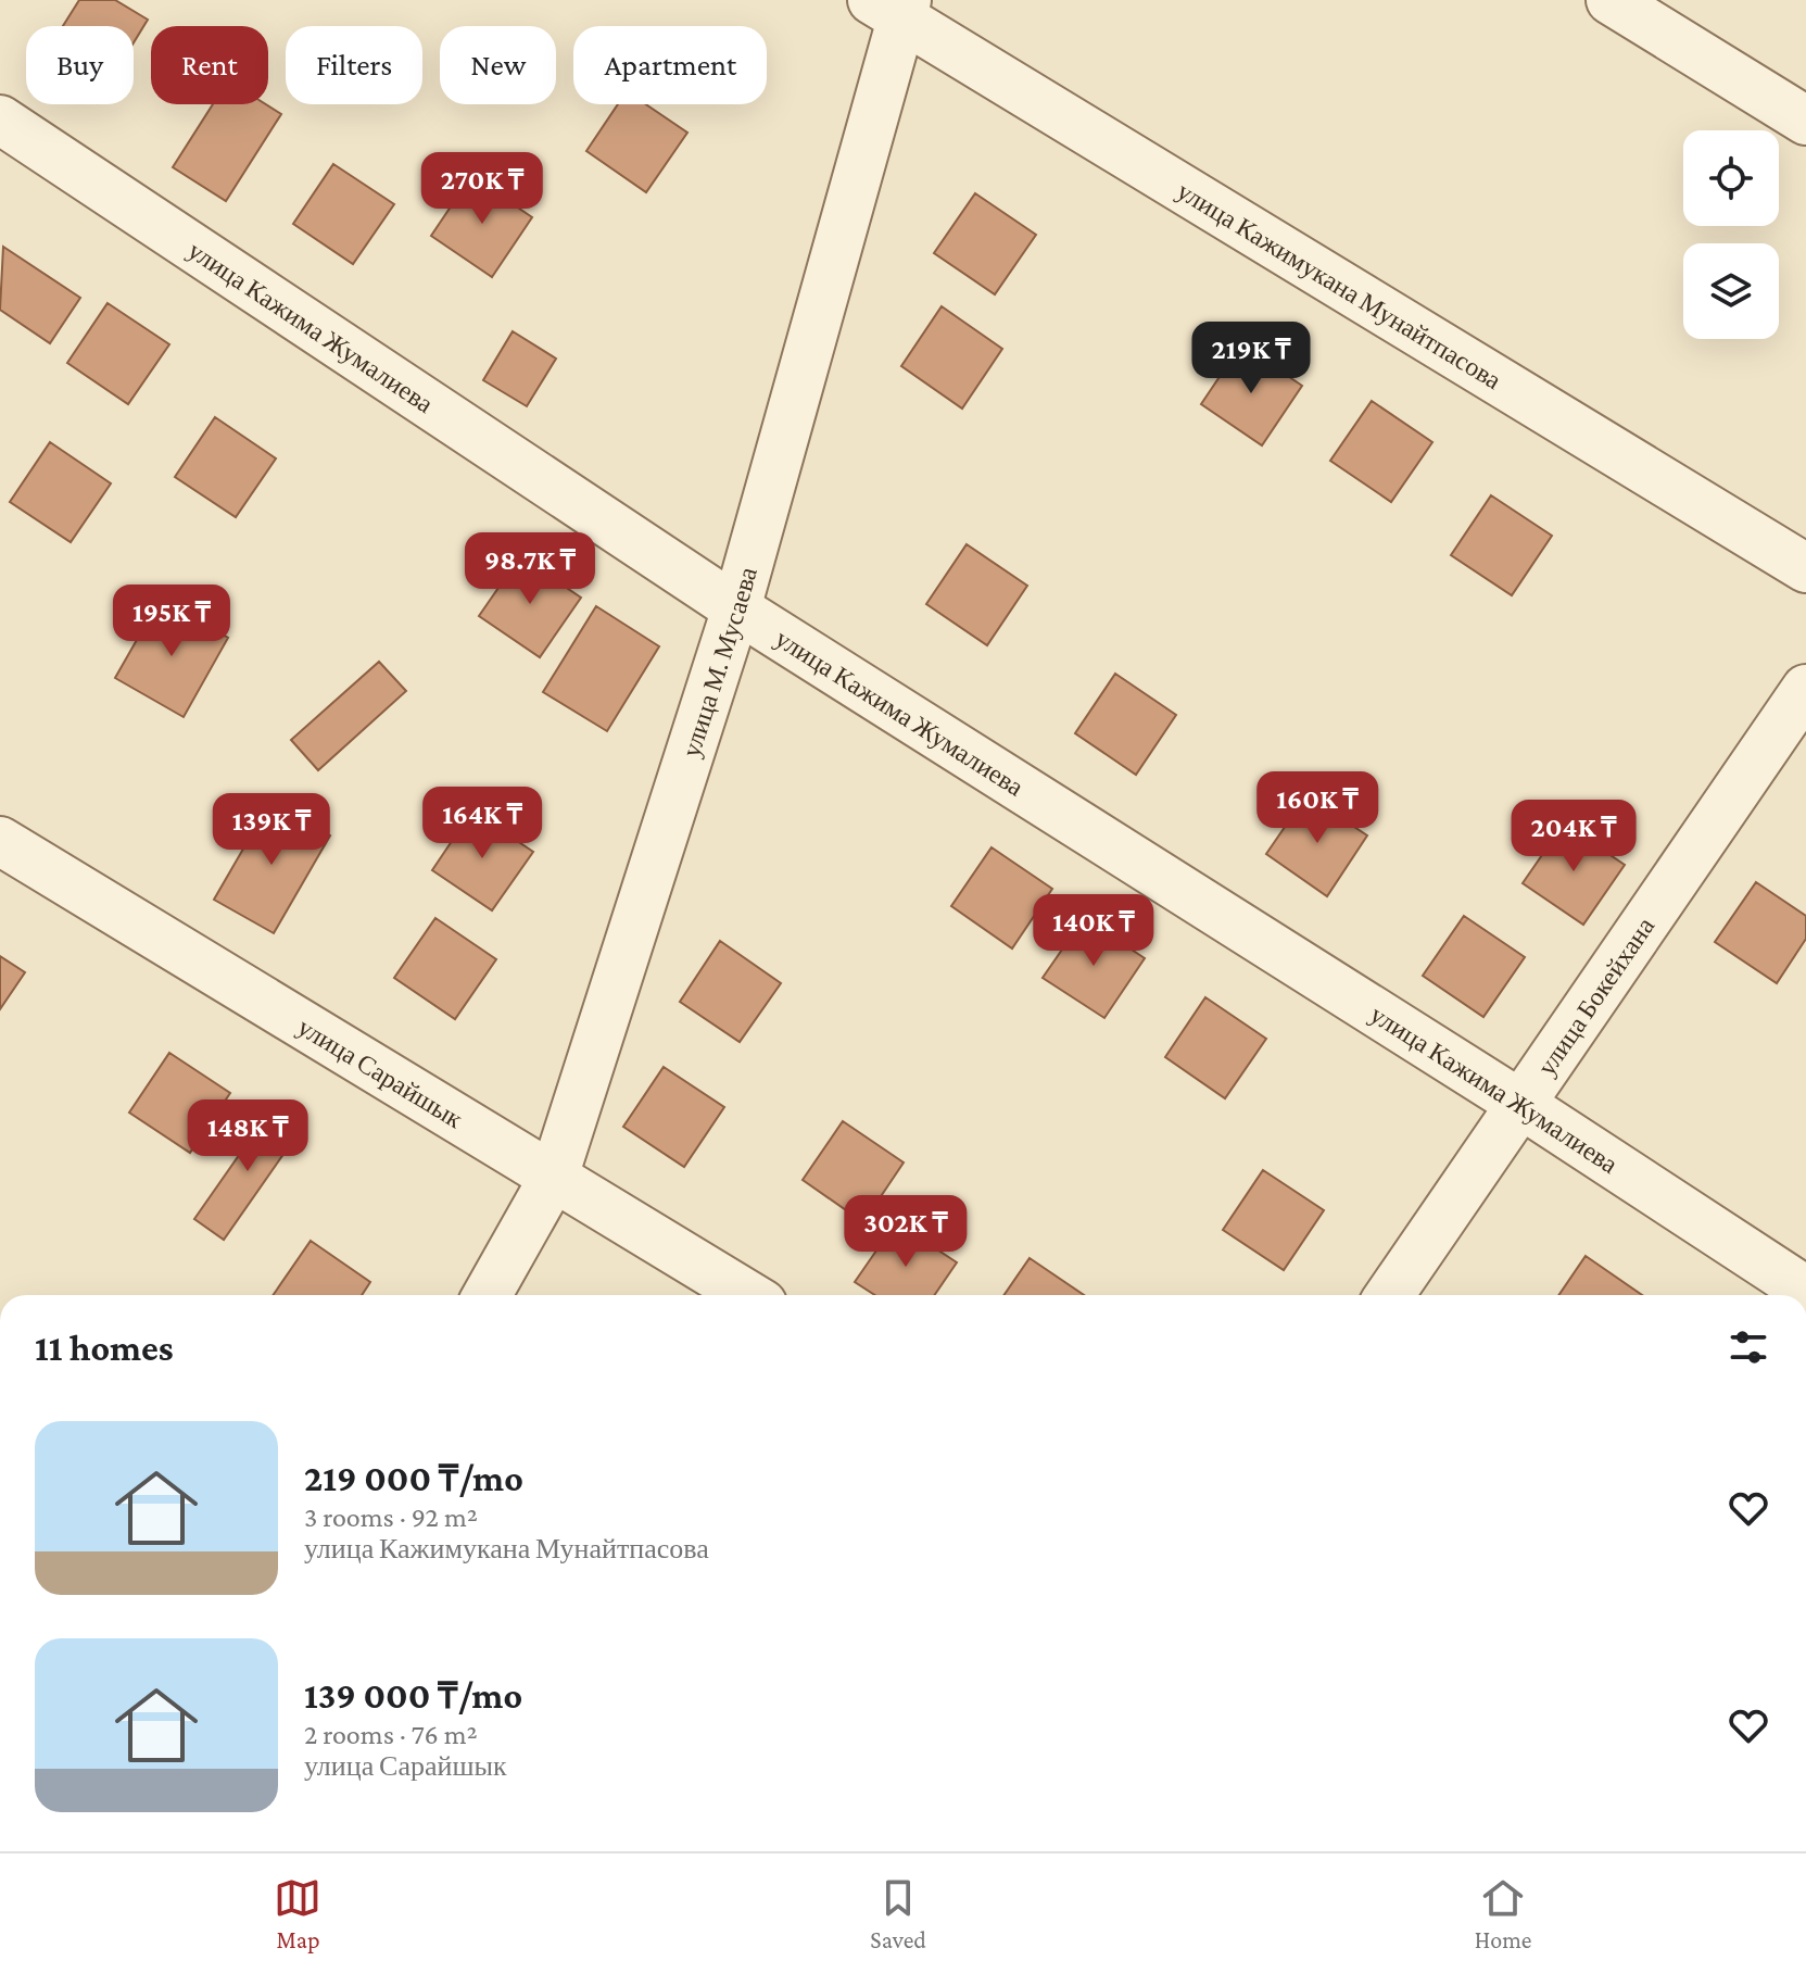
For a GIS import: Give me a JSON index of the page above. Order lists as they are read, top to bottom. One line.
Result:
{"streets":{"street":["улица Кажимукана Мунайтпасова","улица Кажима Жумалиева","улица М. Мусаева","улица Бокейхана","улица Сарайшык"]},"crossings":[["улица Кажимукана Мунайтпасова","улица М. Мусаева"],["улица Кажима Жумалиева","улица М. Мусаева"],["улица Кажима Жумалиева","улица Бокейхана"],["улица М. Мусаева","улица Сарайшык"]],"page":{"chip":["Buy","Rent","Filters","New","Apartment"],"price":["270K ₸","219K ₸","98.7K ₸","195K ₸","160K ₸","164K ₸","139K ₸","204K ₸","140K ₸","148K ₸","302K ₸"],"heading":"11 homes","list":[{"name":"219 000 ₸/mo","note":"3 rooms · 92 m² · улица Кажимукана Мунайтпасова"},{"name":"139 000 ₸/mo","note":"2 rooms · 76 m² · улица Сарайшык"}],"tabs":["Map","Saved","Home"]}}
